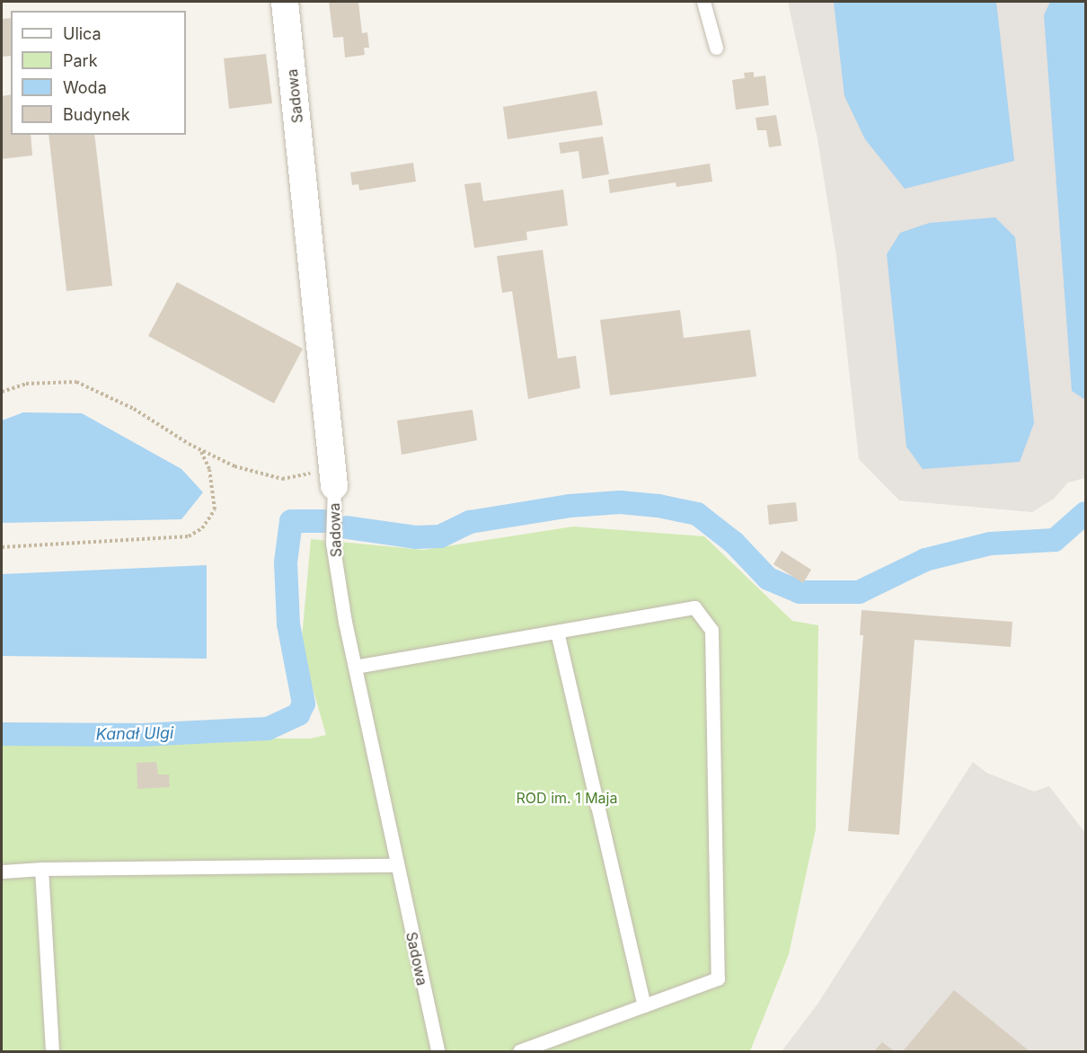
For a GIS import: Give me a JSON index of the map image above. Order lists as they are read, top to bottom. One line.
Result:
{"streets":{"street":["Sadowa"]},"water":["Kanał Ulgi"],"parks":["ROD im. 1 Maja"],"legend":["Ulica","Park","Woda","Budynek"]}
